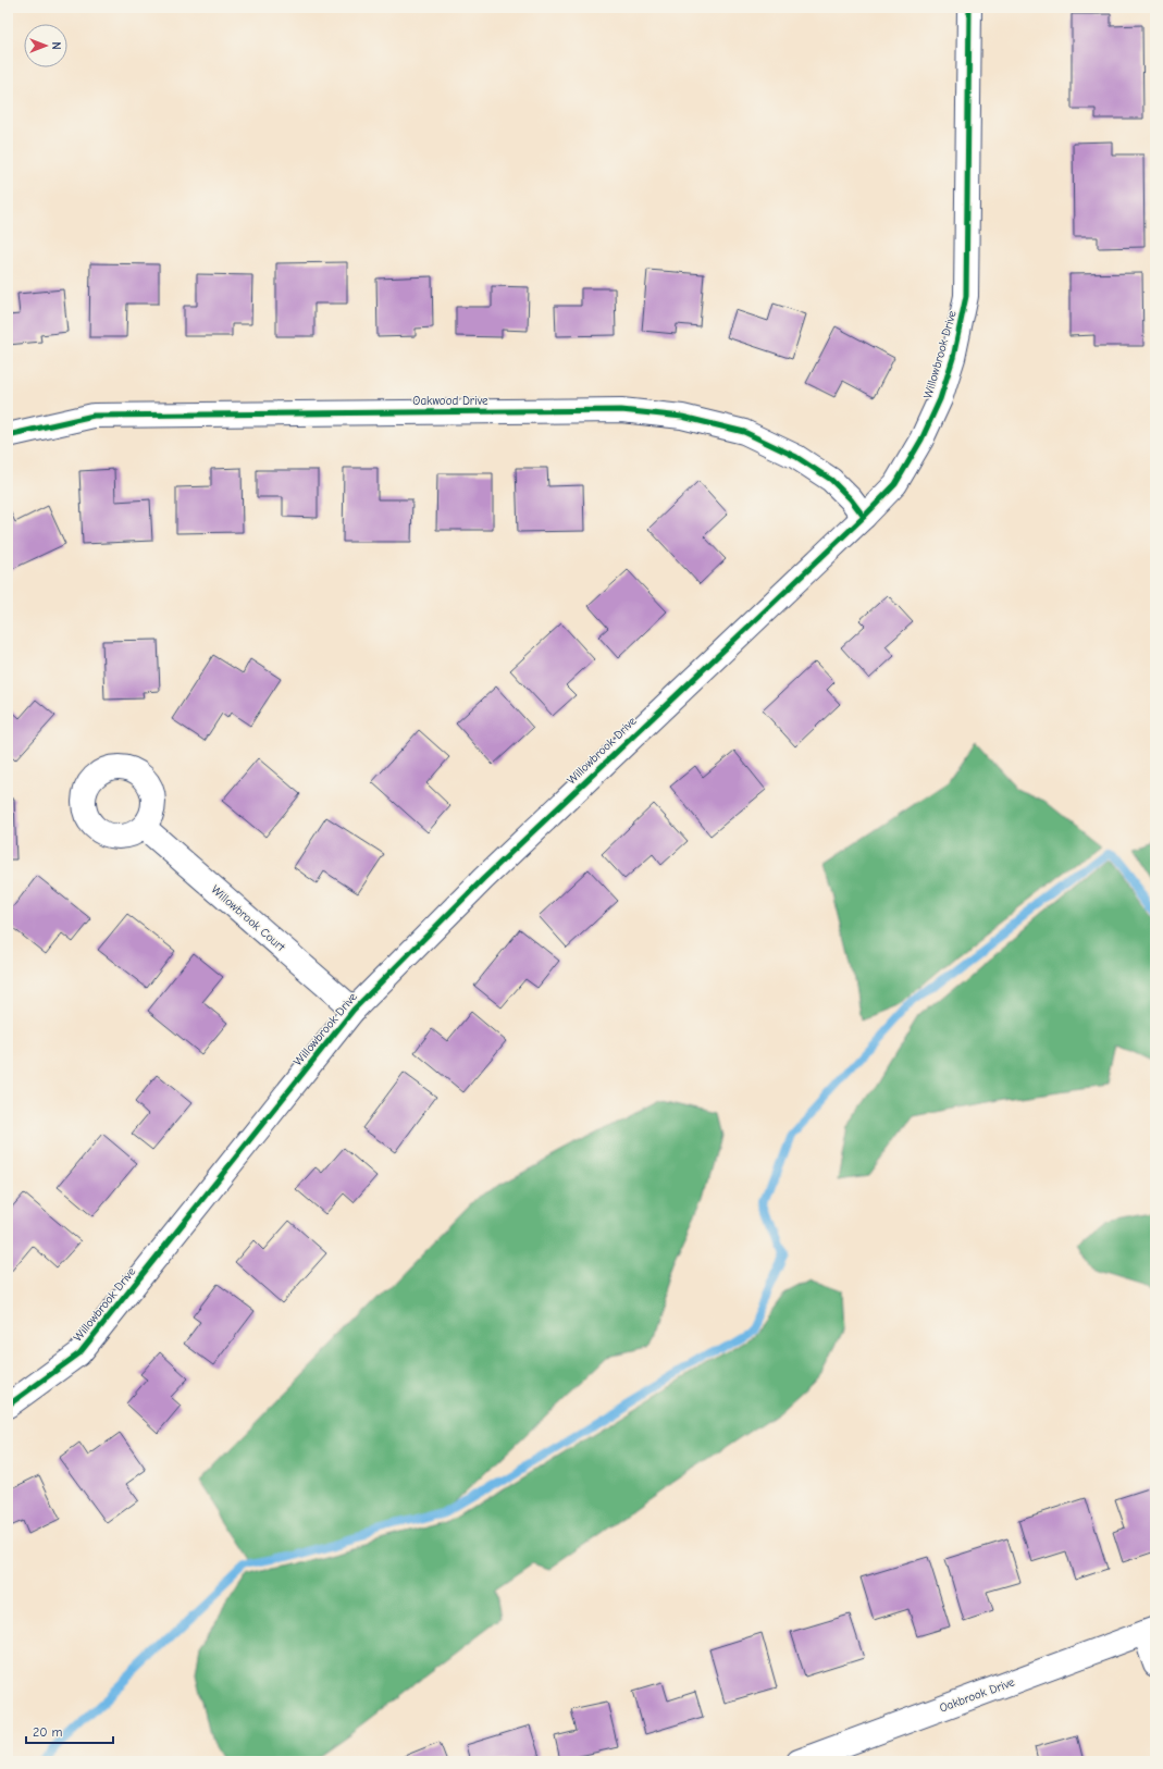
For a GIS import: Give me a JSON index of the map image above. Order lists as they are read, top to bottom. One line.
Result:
{"streets":{"street":["Willowbrook Drive","Oakwood Drive","Willowbrook Court","Oakbrook Drive"]},"crossings":[["Willowbrook Drive","Oakwood Drive"],["Willowbrook Drive","Willowbrook Court"]],"scale_bar":"20 m","north":"right"}
